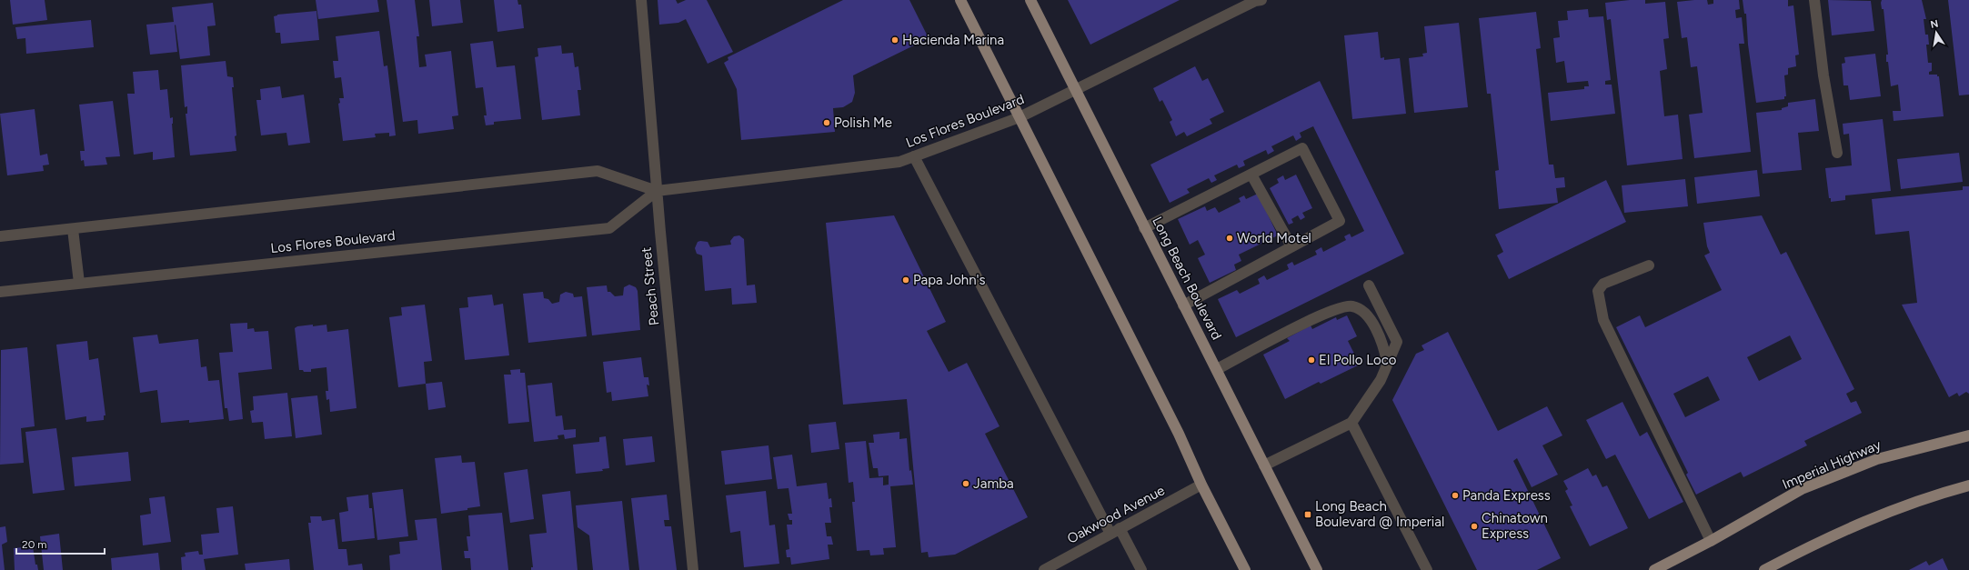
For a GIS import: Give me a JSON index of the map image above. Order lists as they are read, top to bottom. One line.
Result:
{"streets":{"main road":["Long Beach Boulevard","Imperial Highway"],"street":["Los Flores Boulevard","Peach Street","Oakwood Avenue"]},"crossings":[["Los Flores Boulevard","Long Beach Boulevard"],["Los Flores Boulevard","Peach Street"]],"places":{"other":["Hacienda Marina","Polish Me","World Motel","Papa John's","El Pollo Loco","Jamba","Panda Express","Chinatown Express"],"transit":["Long Beach Boulevard @ Imperial"]},"scale_bar":"20 m","north":"top"}
